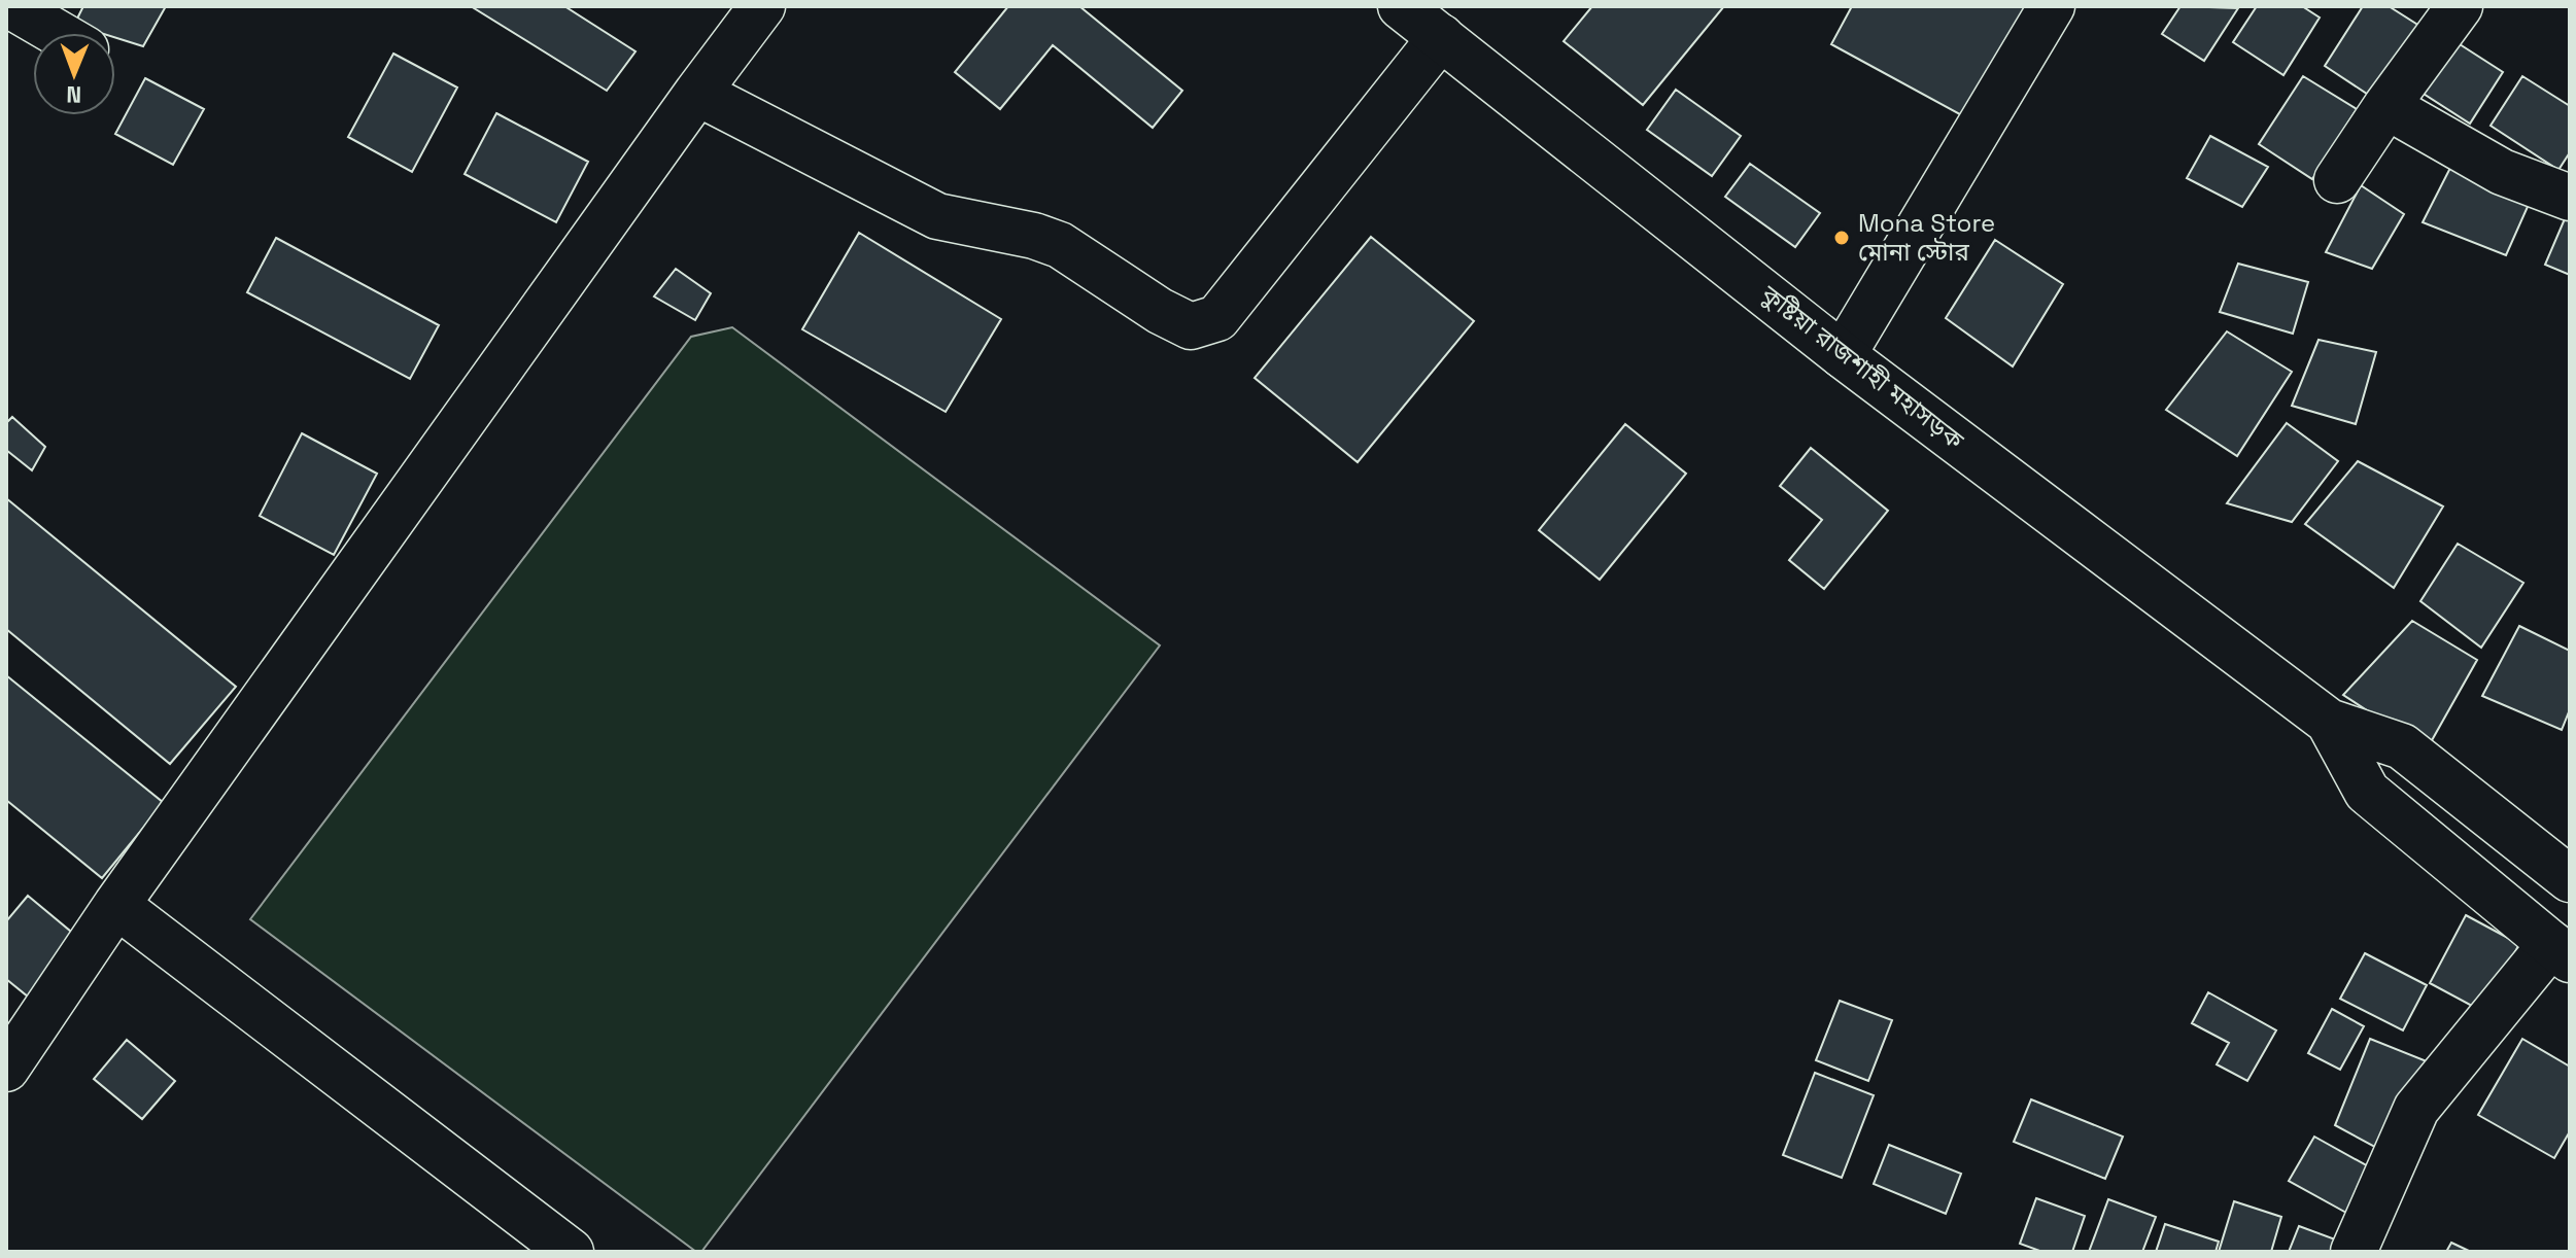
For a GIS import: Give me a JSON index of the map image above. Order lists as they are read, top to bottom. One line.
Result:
{"streets":{"main road":["কুষ্টিয়া রাজশাহী মহাসড়ক"]},"places":["Mona Store মোনা স্টোর"],"north":"bottom"}
